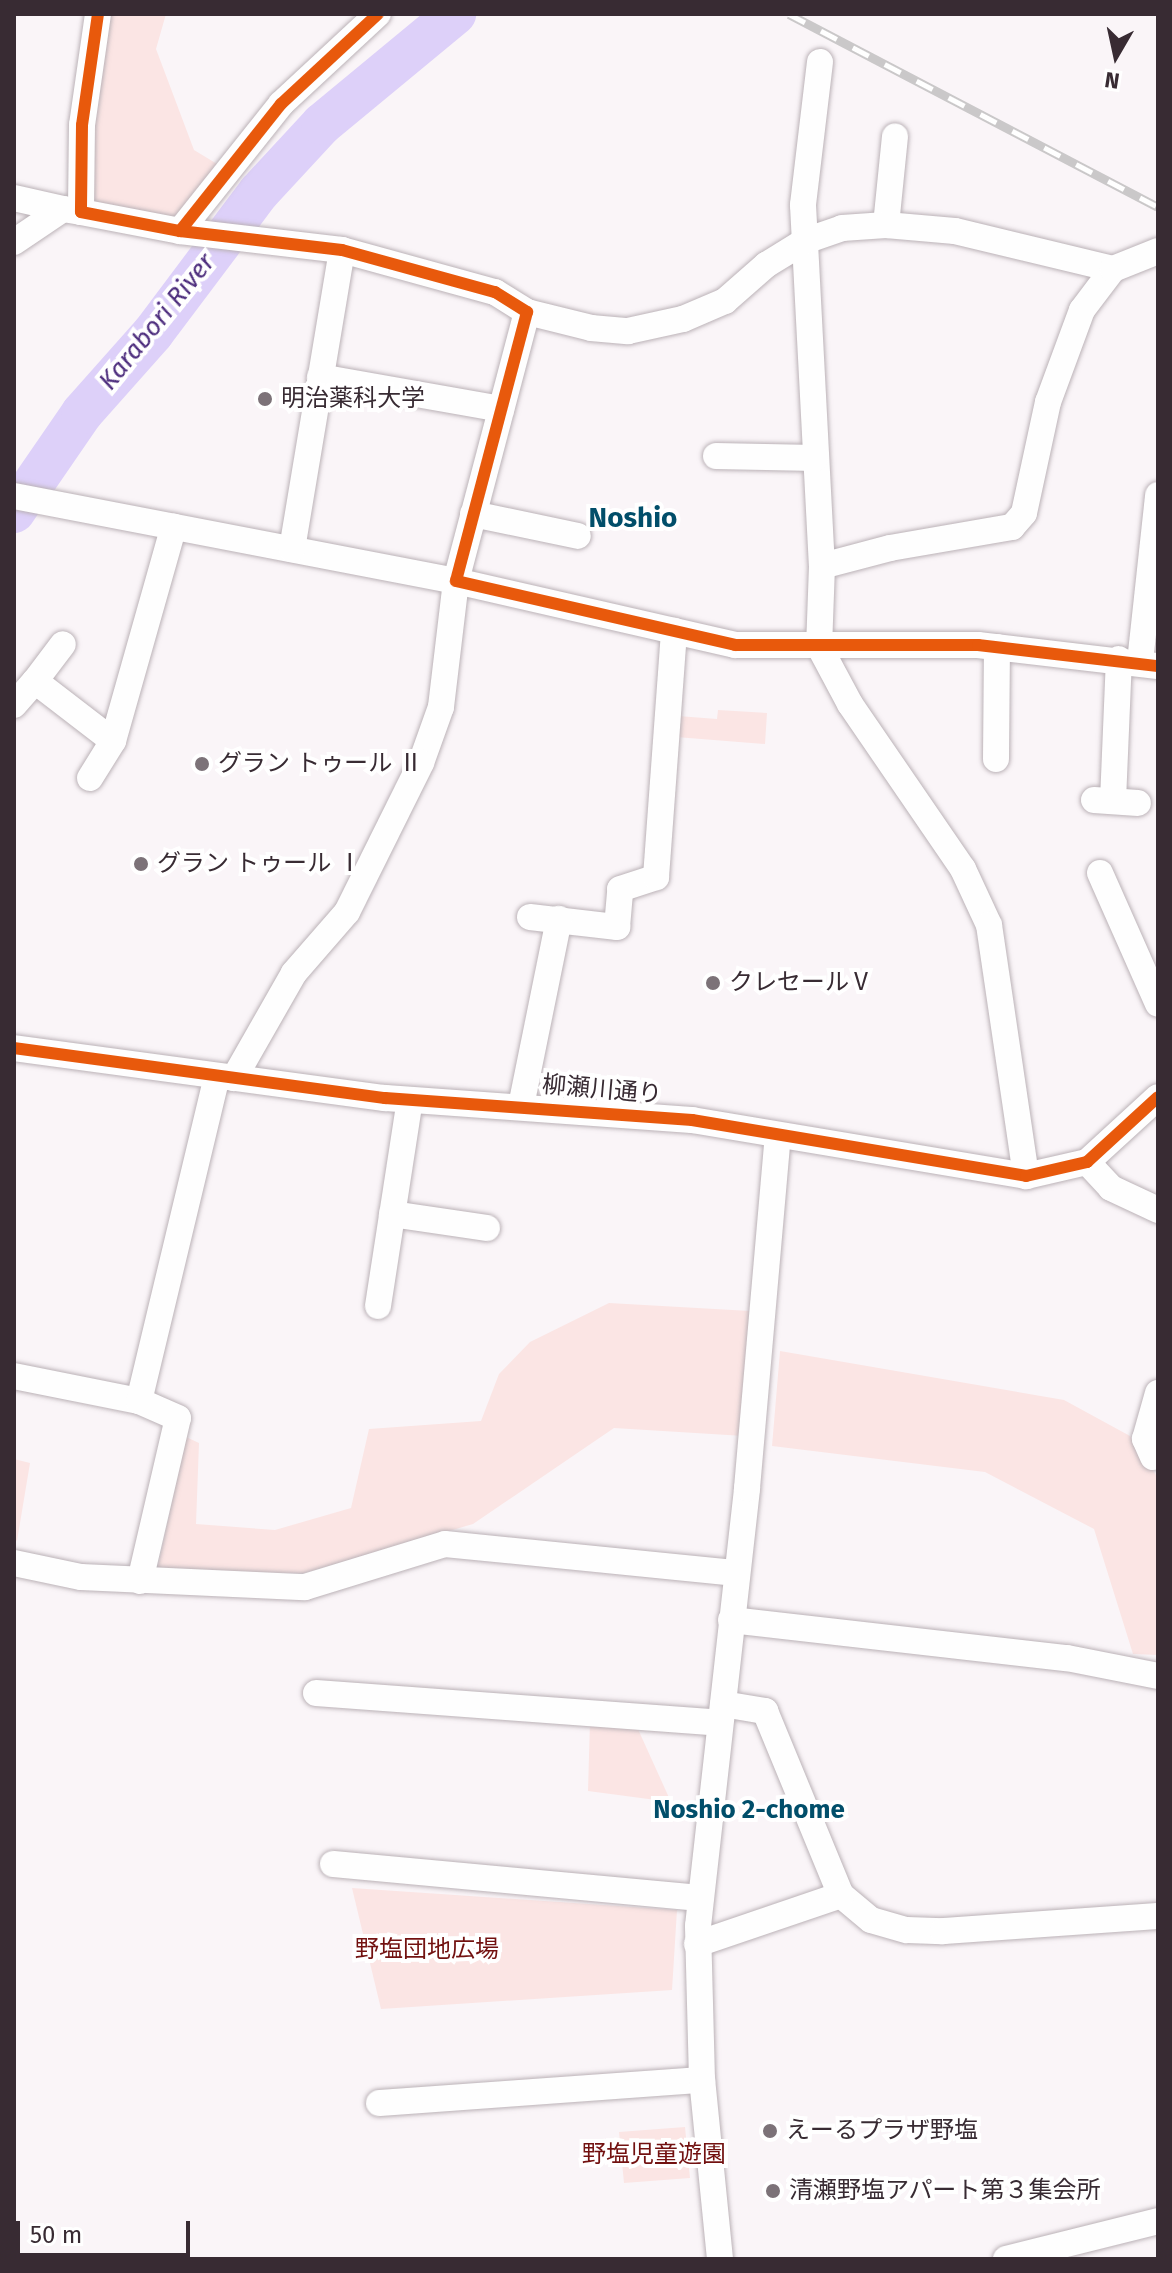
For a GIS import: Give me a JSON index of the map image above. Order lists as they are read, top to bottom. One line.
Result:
{"streets":{"street":["柳瀬川通り"]},"districts":["Noshio","Noshio 2-chome"],"water":["Karabori River"],"parks":["野塩団地広場","野塩児童遊園"],"places":["明治薬科大学","グラン トゥール Ⅱ","グラン トゥール Ⅰ","クレセールⅤ","えーるプラザ野塩","清瀬野塩アパート第３集会所"],"scale_bar":"50 m","north":"bottom"}
